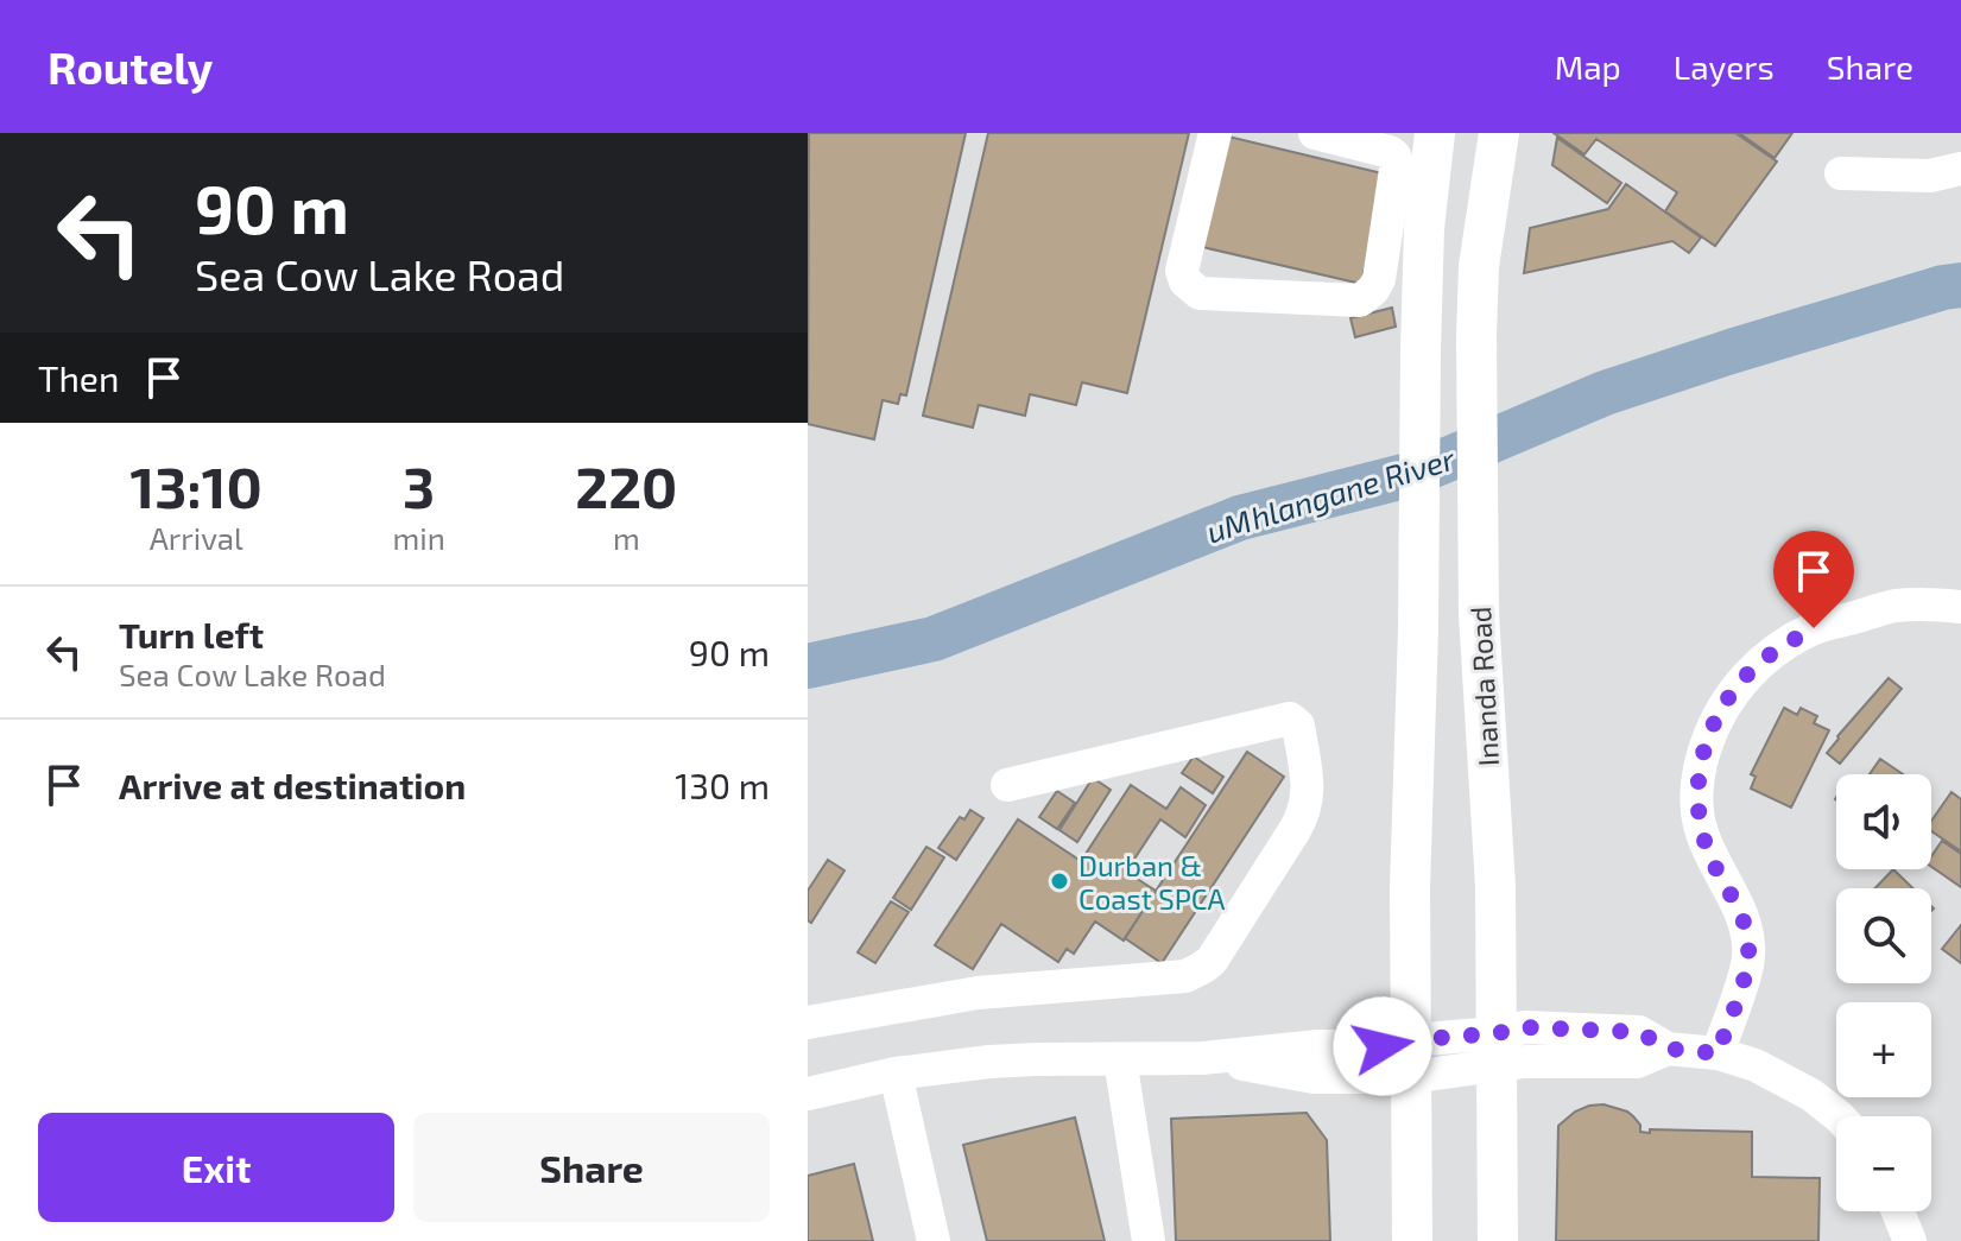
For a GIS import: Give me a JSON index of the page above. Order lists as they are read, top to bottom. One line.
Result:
{"streets":{"main road":["Inanda Road"]},"water":["uMhlangane River"],"places":["Durban & Coast SPCA"],"page":{"header":"Routely","nav":["Map","Layers","Share"],"turn":["90 m","Sea Cow Lake Road"],"then":"Then","eta":["13:10","Arrival","3","min","220","m"],"list":[{"name":"Turn left","note":"Sea Cow Lake Road","value":"90 m"},{"name":"Arrive at destination","value":"130 m"}],"map_buttons":["+","−"],"buttons":["Exit","Share"]}}
